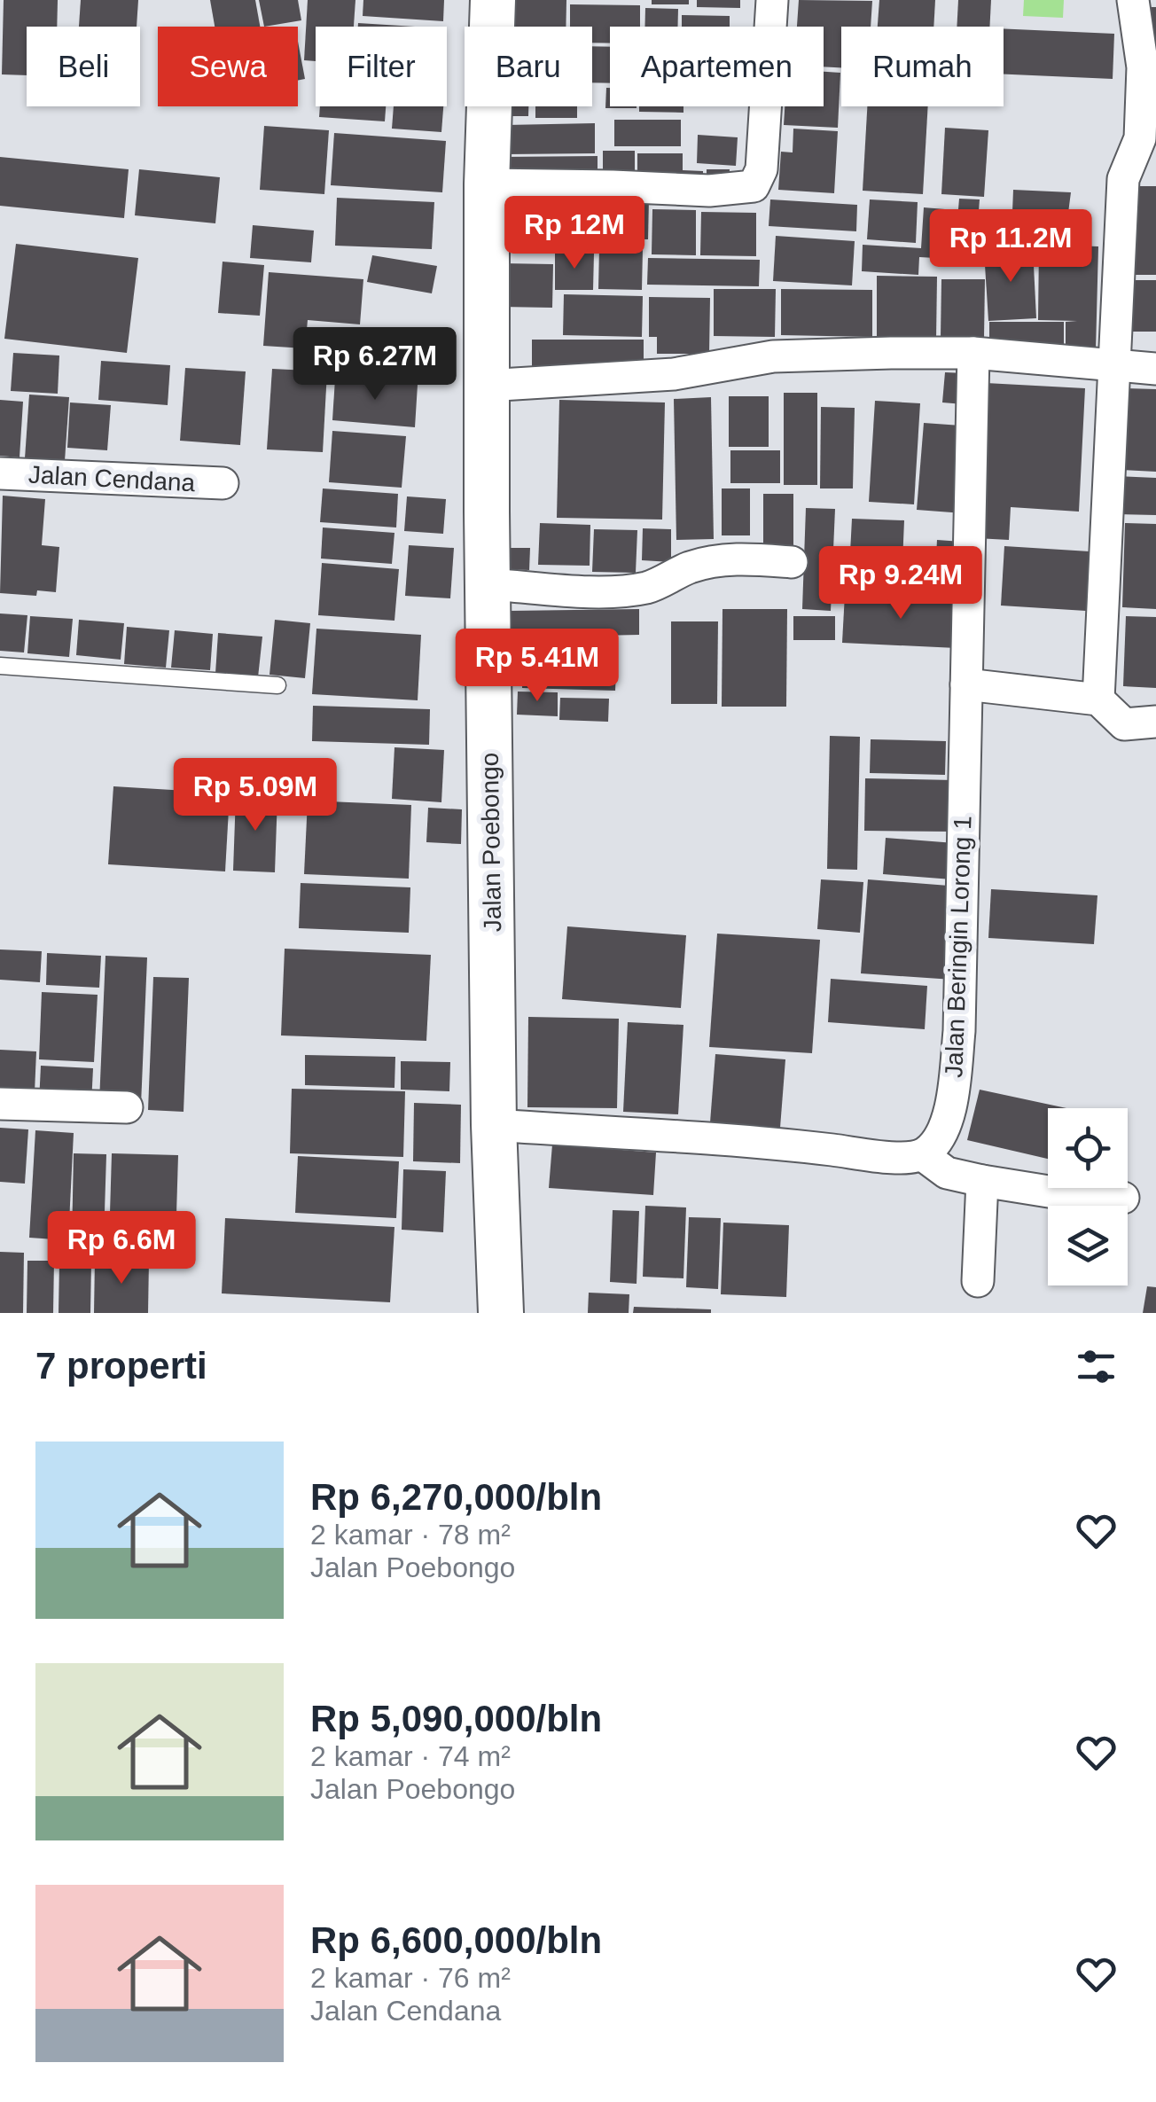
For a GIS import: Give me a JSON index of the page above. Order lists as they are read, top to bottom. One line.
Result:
{"streets":{"main road":["Jalan Poebongo"],"street":["Jalan Cendana","Jalan Beringin Lorong 1"]},"page":{"chip":["Beli","Sewa","Filter","Baru","Apartemen","Rumah"],"price":["Rp 12M","Rp 11.2M","Rp 6.27M","Rp 9.24M","Rp 5.41M","Rp 5.09M","Rp 6.6M"],"heading":"7 properti","list":[{"name":"Rp 6,270,000/bln","note":"2 kamar · 78 m² · Jalan Poebongo"},{"name":"Rp 5,090,000/bln","note":"2 kamar · 74 m² · Jalan Poebongo"},{"name":"Rp 6,600,000/bln","note":"2 kamar · 76 m² · Jalan Cendana"}]}}
